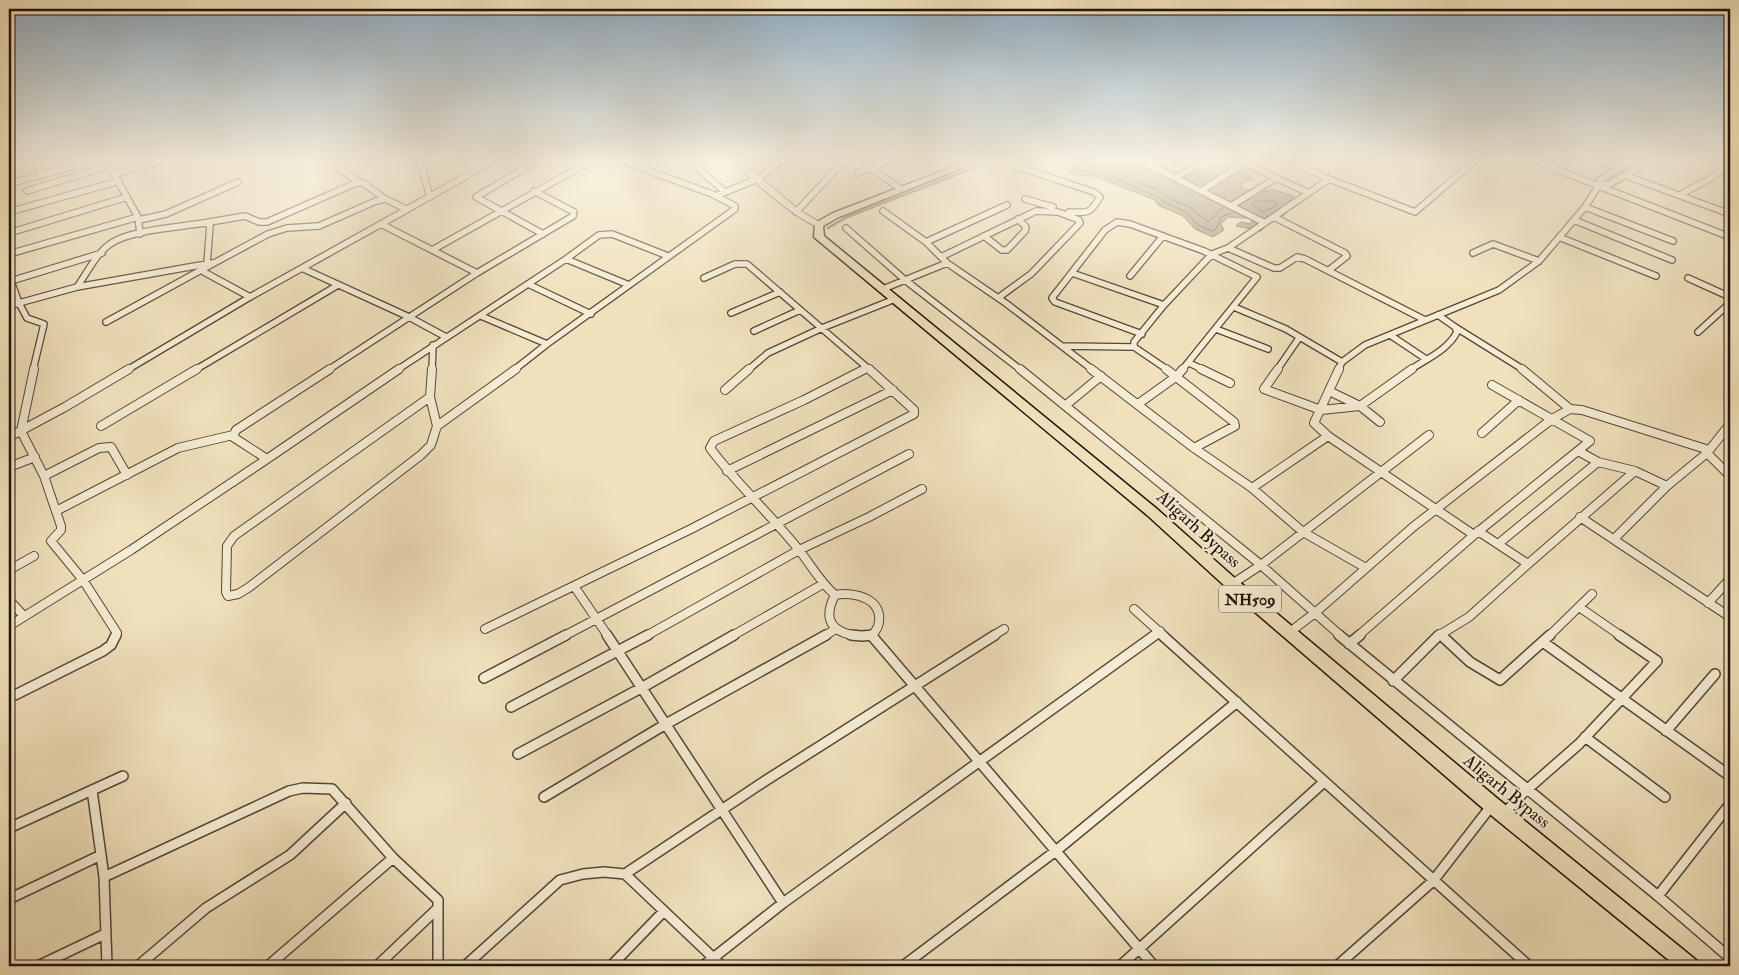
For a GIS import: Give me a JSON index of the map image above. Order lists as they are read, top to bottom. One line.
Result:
{"streets":{"highway":["Aligarh Bypass","NH509"]}}
